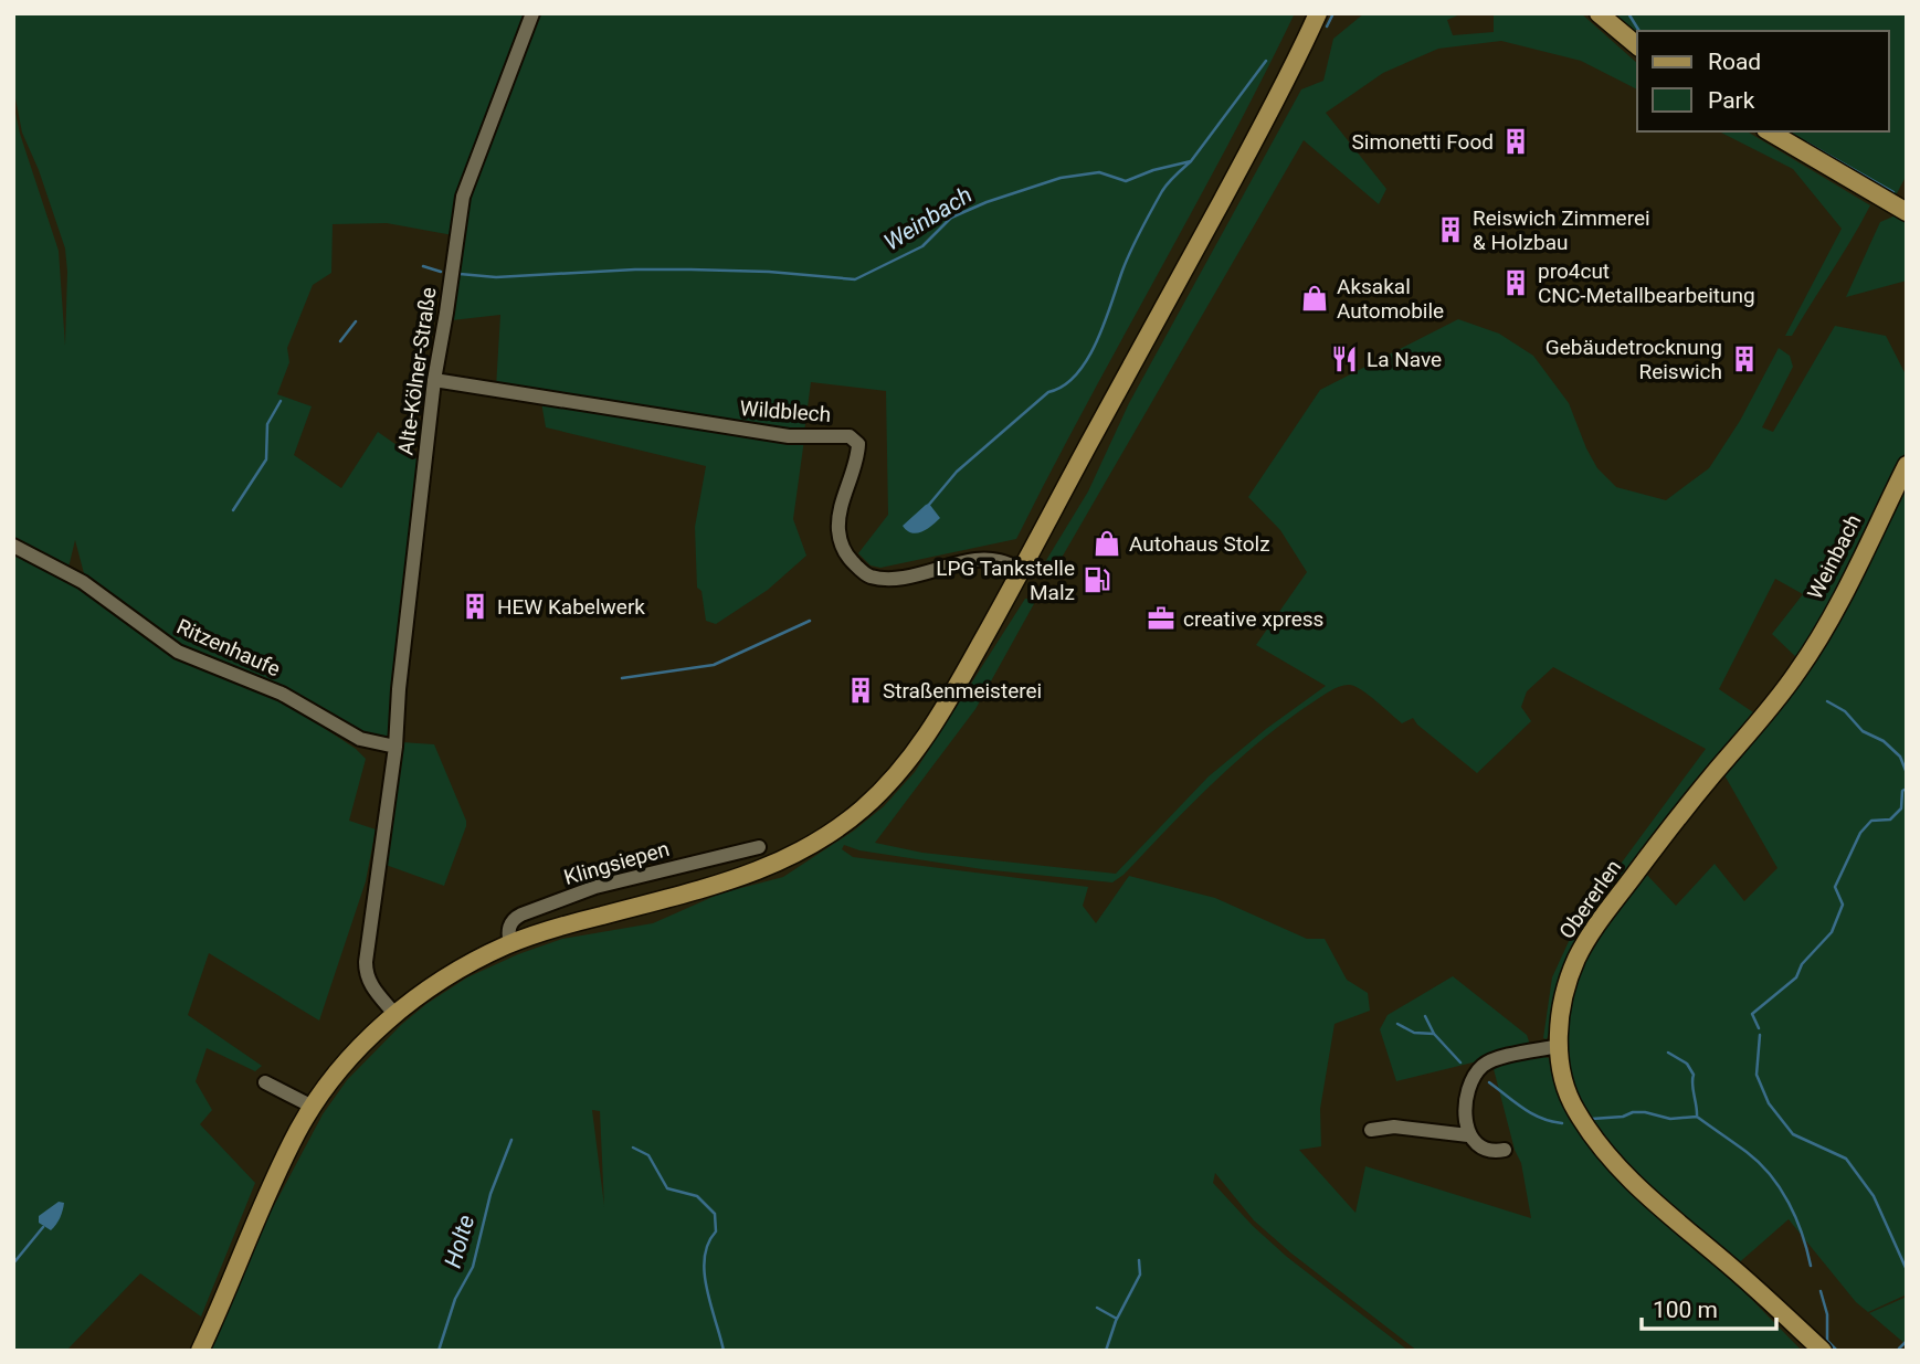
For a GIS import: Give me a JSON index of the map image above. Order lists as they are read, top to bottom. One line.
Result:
{"streets":{"main road":["Weinbach","Obererlen"],"street":["Alte-Kölner-Straße","Wildblech","Ritzenhaufe","Klingsiepen"]},"crossings":[["Alte-Kölner-Straße","Wildblech"],["Alte-Kölner-Straße","Ritzenhaufe"],["Weinbach","Obererlen"]],"water":["Weinbach","Holte"],"places":{"building":["Simonetti Food","Reiswich Zimmerei & Holzbau","pro4cut CNC-Metallbearbeitung","Gebäudetrocknung Reiswich","HEW Kabelwerk","Straßenmeisterei"],"shop":["Aksakal Automobile","Autohaus Stolz"],"restaurant":["La Nave"],"fuel station":["LPG Tankstelle Malz"],"office":["creative xpress"]},"legend":["Road","Park"],"scale_bar":"100 m"}
